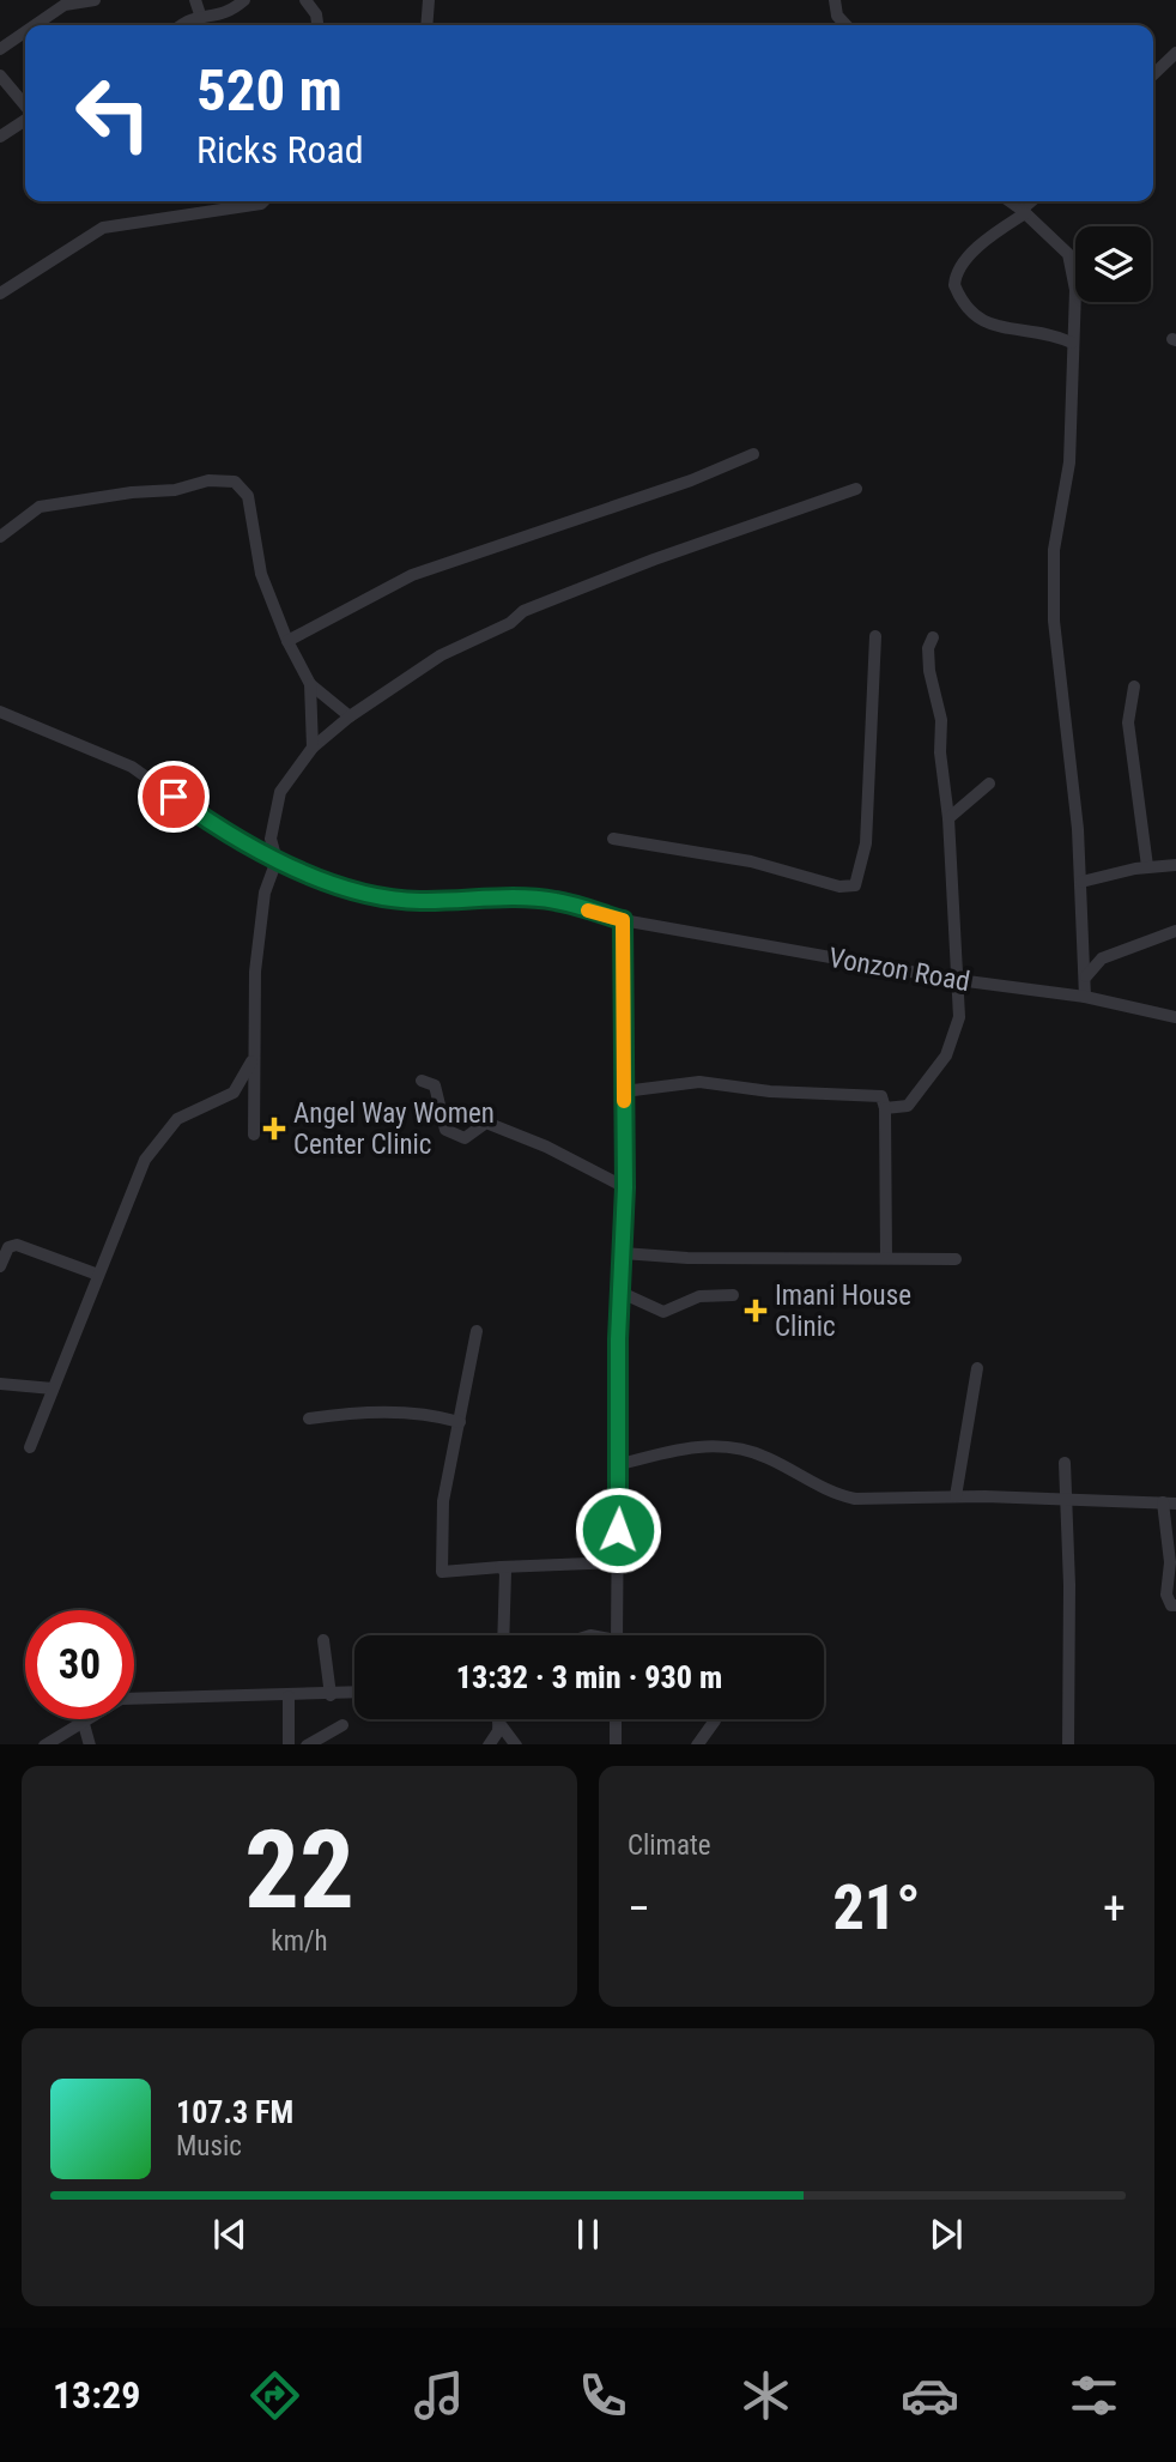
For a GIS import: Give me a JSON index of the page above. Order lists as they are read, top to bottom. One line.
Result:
{"streets":{"street":["Vonzon Road"]},"places":{"health":["Angel Way Women Center Clinic","Imani House Clinic"]},"page":{"turn":["520 m","Ricks Road"],"limit":"30","trip":"13:32 · 3 min · 930 m","tile":[["22","km/h"],"Climate"],"heat":["−","21°","+"],"song":["107.3 FM","Music"],"tabs":"13:29"}}
